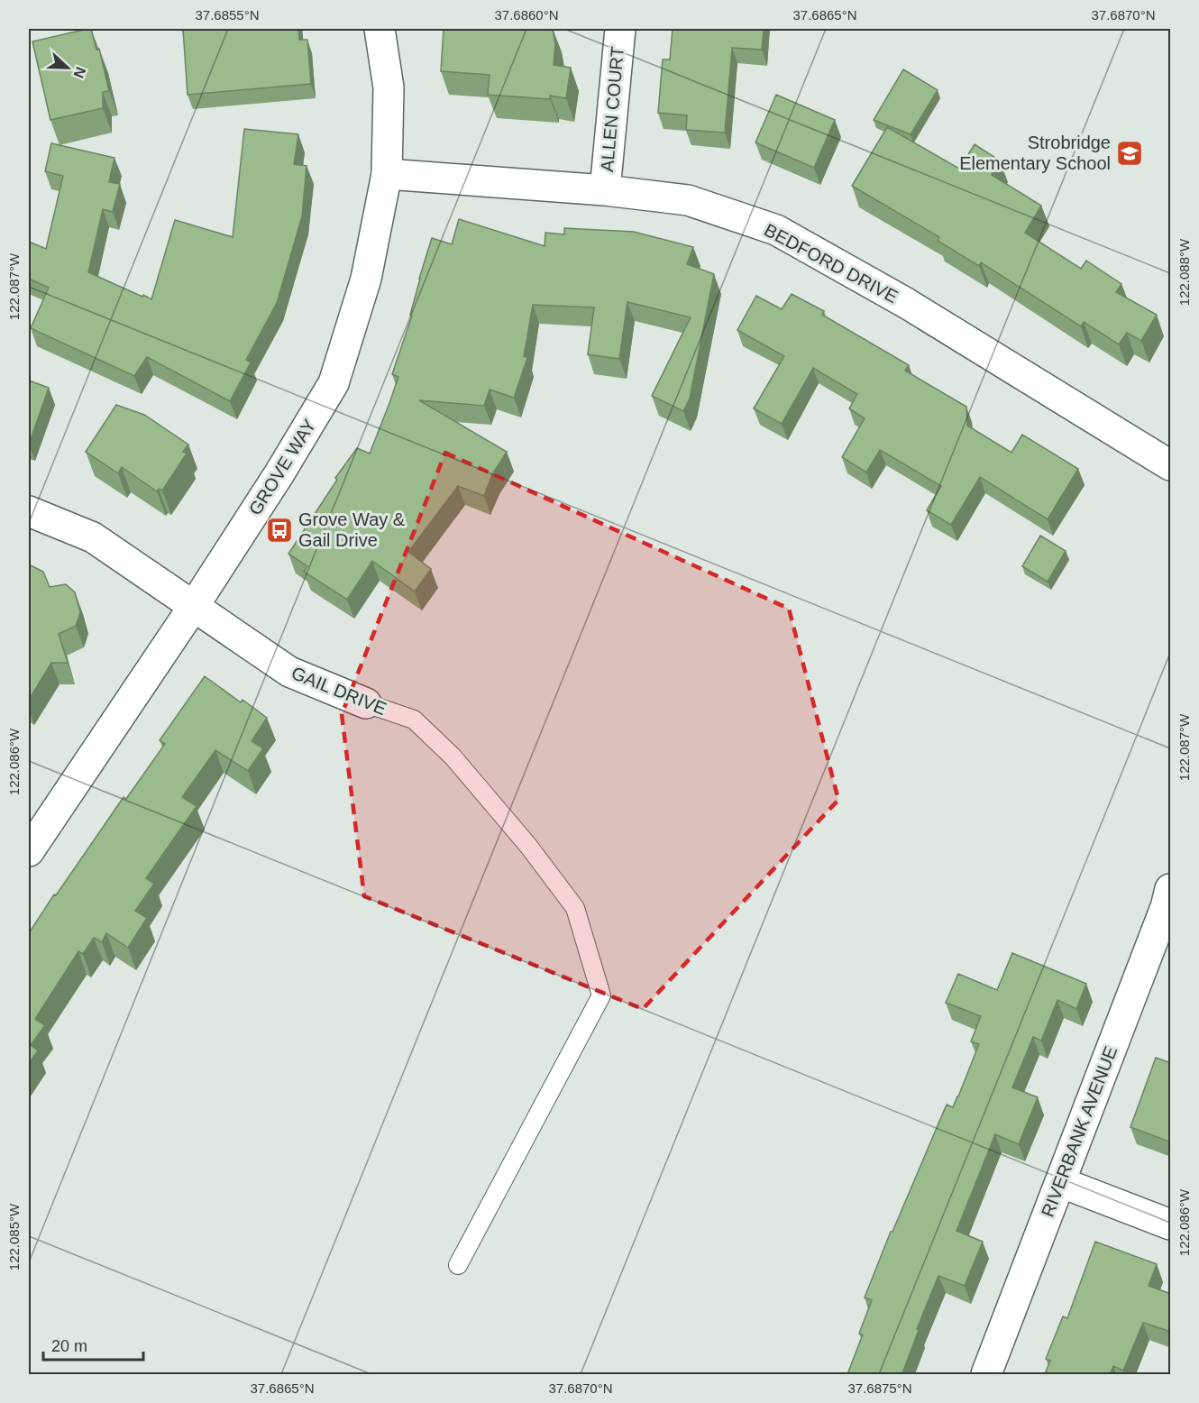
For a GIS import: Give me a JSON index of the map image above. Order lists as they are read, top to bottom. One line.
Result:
{"streets":{"street":["ALLEN COURT","BEDFORD DRIVE","GROVE WAY","GAIL DRIVE","RIVERBANK AVENUE"]},"crossings":[["ALLEN COURT","BEDFORD DRIVE"],["BEDFORD DRIVE","GROVE WAY"],["GROVE WAY","GAIL DRIVE"]],"places":{"school or university":["Strobridge Elementary School"],"bus stop":["Grove Way & Gail Drive"]},"scale_bar":"20 m","north":"right","coordinates":["37.6855°N","37.6860°N","37.6865°N","37.6870°N","122.088°W","122.087°W","122.086°W","122.085°W","37.6875°N"]}
